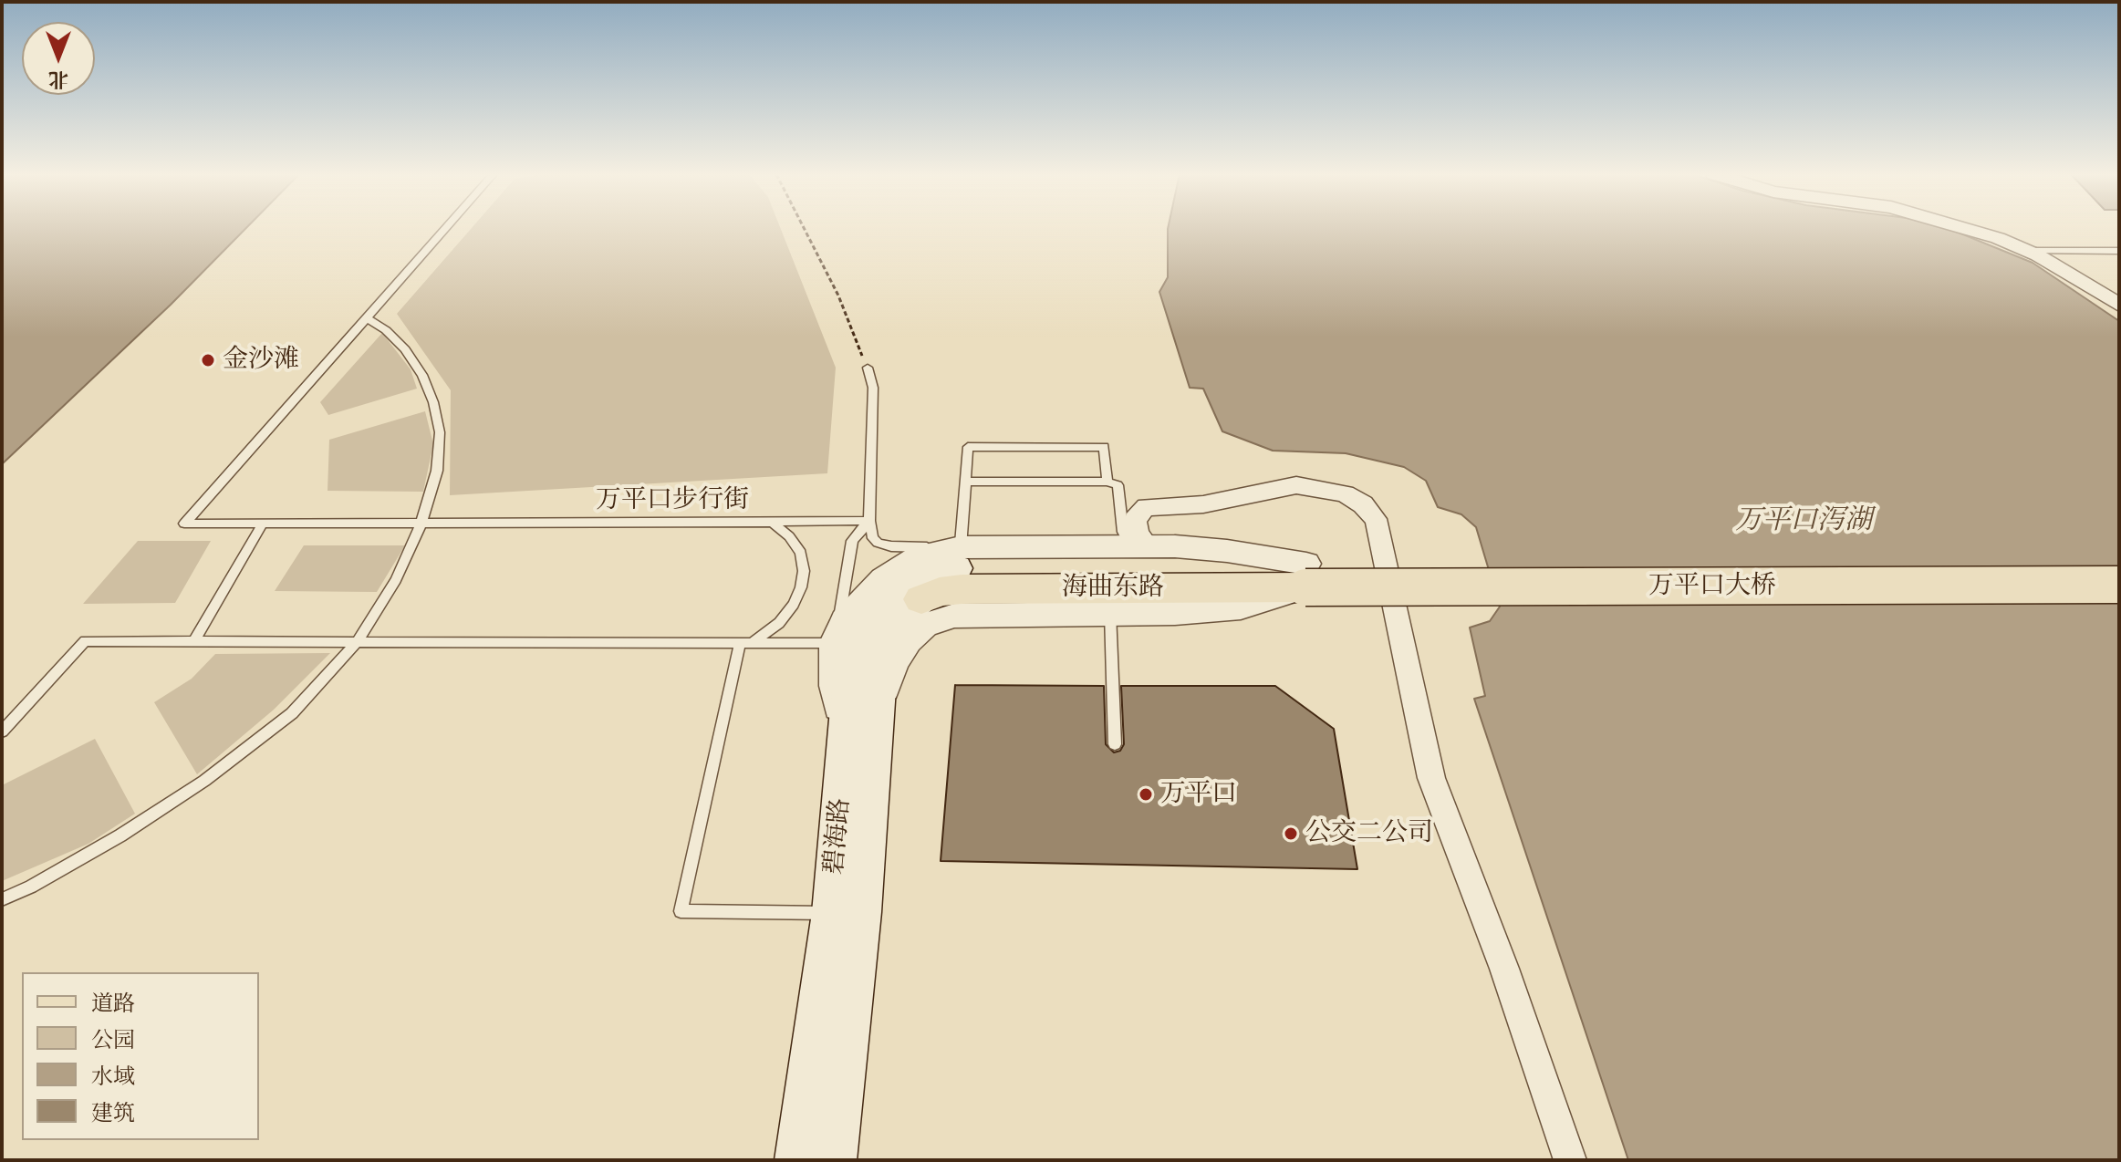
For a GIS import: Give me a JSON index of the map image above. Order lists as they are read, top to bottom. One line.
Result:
{"streets":{"main road":["万平口大桥","海曲东路","碧海路"],"lane":["万平口步行街"]},"crossings":[["万平口大桥","海曲东路"],["海曲东路","碧海路"]],"water":["万平口泻湖"],"places":["金沙滩","万平口","公交二公司"],"legend":["道路","公园","水域","建筑"],"north":"bottom"}
